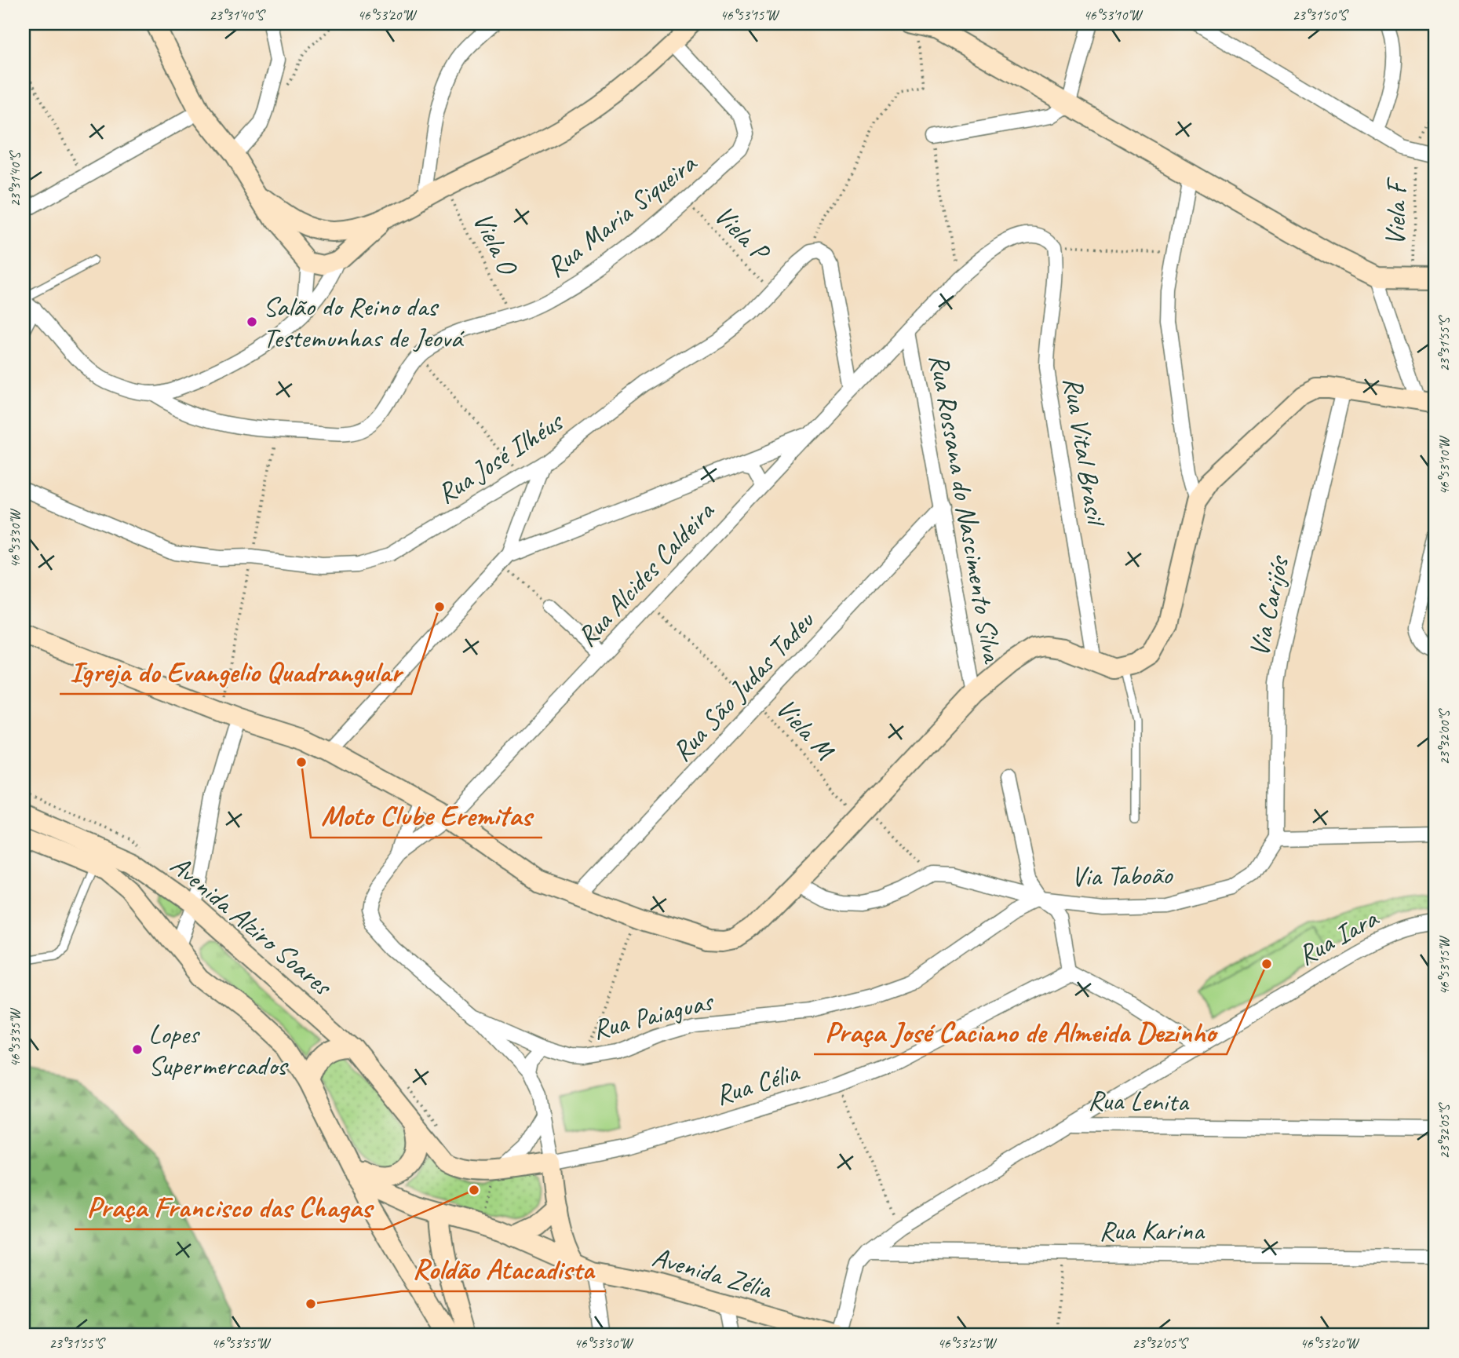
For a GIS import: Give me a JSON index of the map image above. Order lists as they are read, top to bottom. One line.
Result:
{"streets":{"main road":["Avenida Alziro Soares","Avenida Zélia"],"street":["Rua Maria Siqueira","Rua Vital Brasil","Rua José Ilhéus","Rua Rossana do Nascimento Silva","Rua Alcides Caldeira","Via Carijós","Rua São Judas Tadeu","Via Taboão","Rua Iara","Rua Paiaguas","Rua Célia","Rua Lenita","Rua Karina"],"path":["Viela F","Viela P","Viela O","Viela M"]},"crossings":[["Rua Maria Siqueira","Viela P"],["Rua Maria Siqueira","Viela O"],["Viela P","Rua José Ilhéus"],["Rua Vital Brasil","Rua Alcides Caldeira"],["Rua Rossana do Nascimento Silva","Rua Alcides Caldeira"],["Rua Rossana do Nascimento Silva","Rua São Judas Tadeu"],["Rua Alcides Caldeira","Viela M"],["Rua Alcides Caldeira","Rua Paiaguas"],["Via Carijós","Via Taboão"],["Rua São Judas Tadeu","Viela M"],["Viela M","Via Taboão"],["Via Taboão","Rua Paiaguas"],["Avenida Alziro Soares","Rua Célia"],["Avenida Alziro Soares","Avenida Zélia"],["Rua Iara","Rua Lenita"],["Rua Célia","Avenida Zélia"],["Rua Lenita","Rua Karina"]],"places":["Salão do Reino das Testemunhas de Jeová","Igreja do Evangelio Quadrangular","Moto Clube Eremitas","Praça José Caciano de Almeida Dezinho","Lopes Supermercados","Praça Francisco das Chagas","Roldão Atacadista"],"coordinates":["23°31'40\"S","46°53'20\"W","46°53'15\"W","46°53'10\"W","23°31'50\"S","23°31'55\"S","46°53'30\"W","23°32'00\"S","46°53'35\"W","23°32'05\"S","46°53'25\"W"]}
